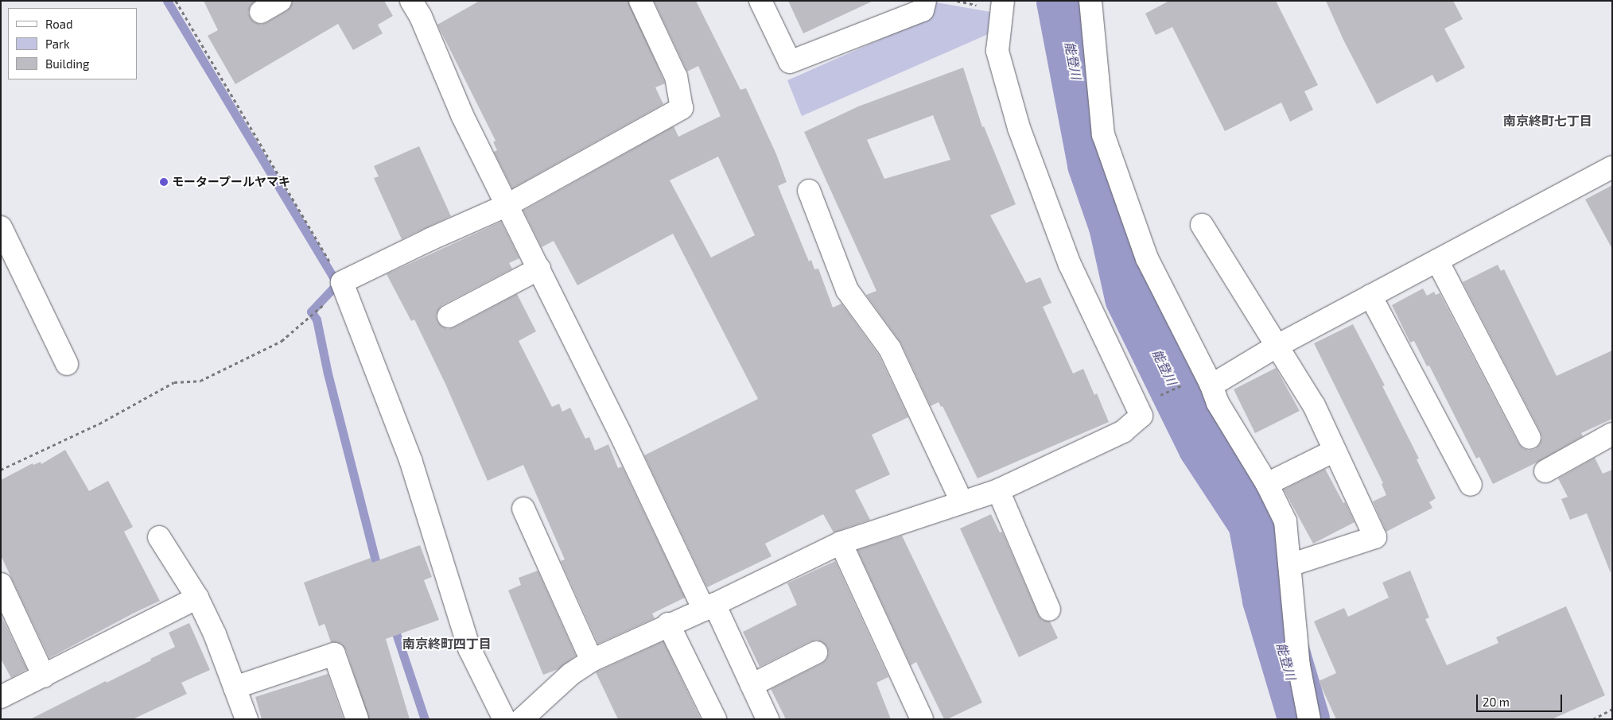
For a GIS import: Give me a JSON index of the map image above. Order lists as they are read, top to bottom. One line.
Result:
{"districts":["南京終町七丁目","南京終町四丁目"],"water":["能登川"],"places":["モータープールヤマキ"],"legend":["Road","Park","Building"],"scale_bar":"20 m"}
